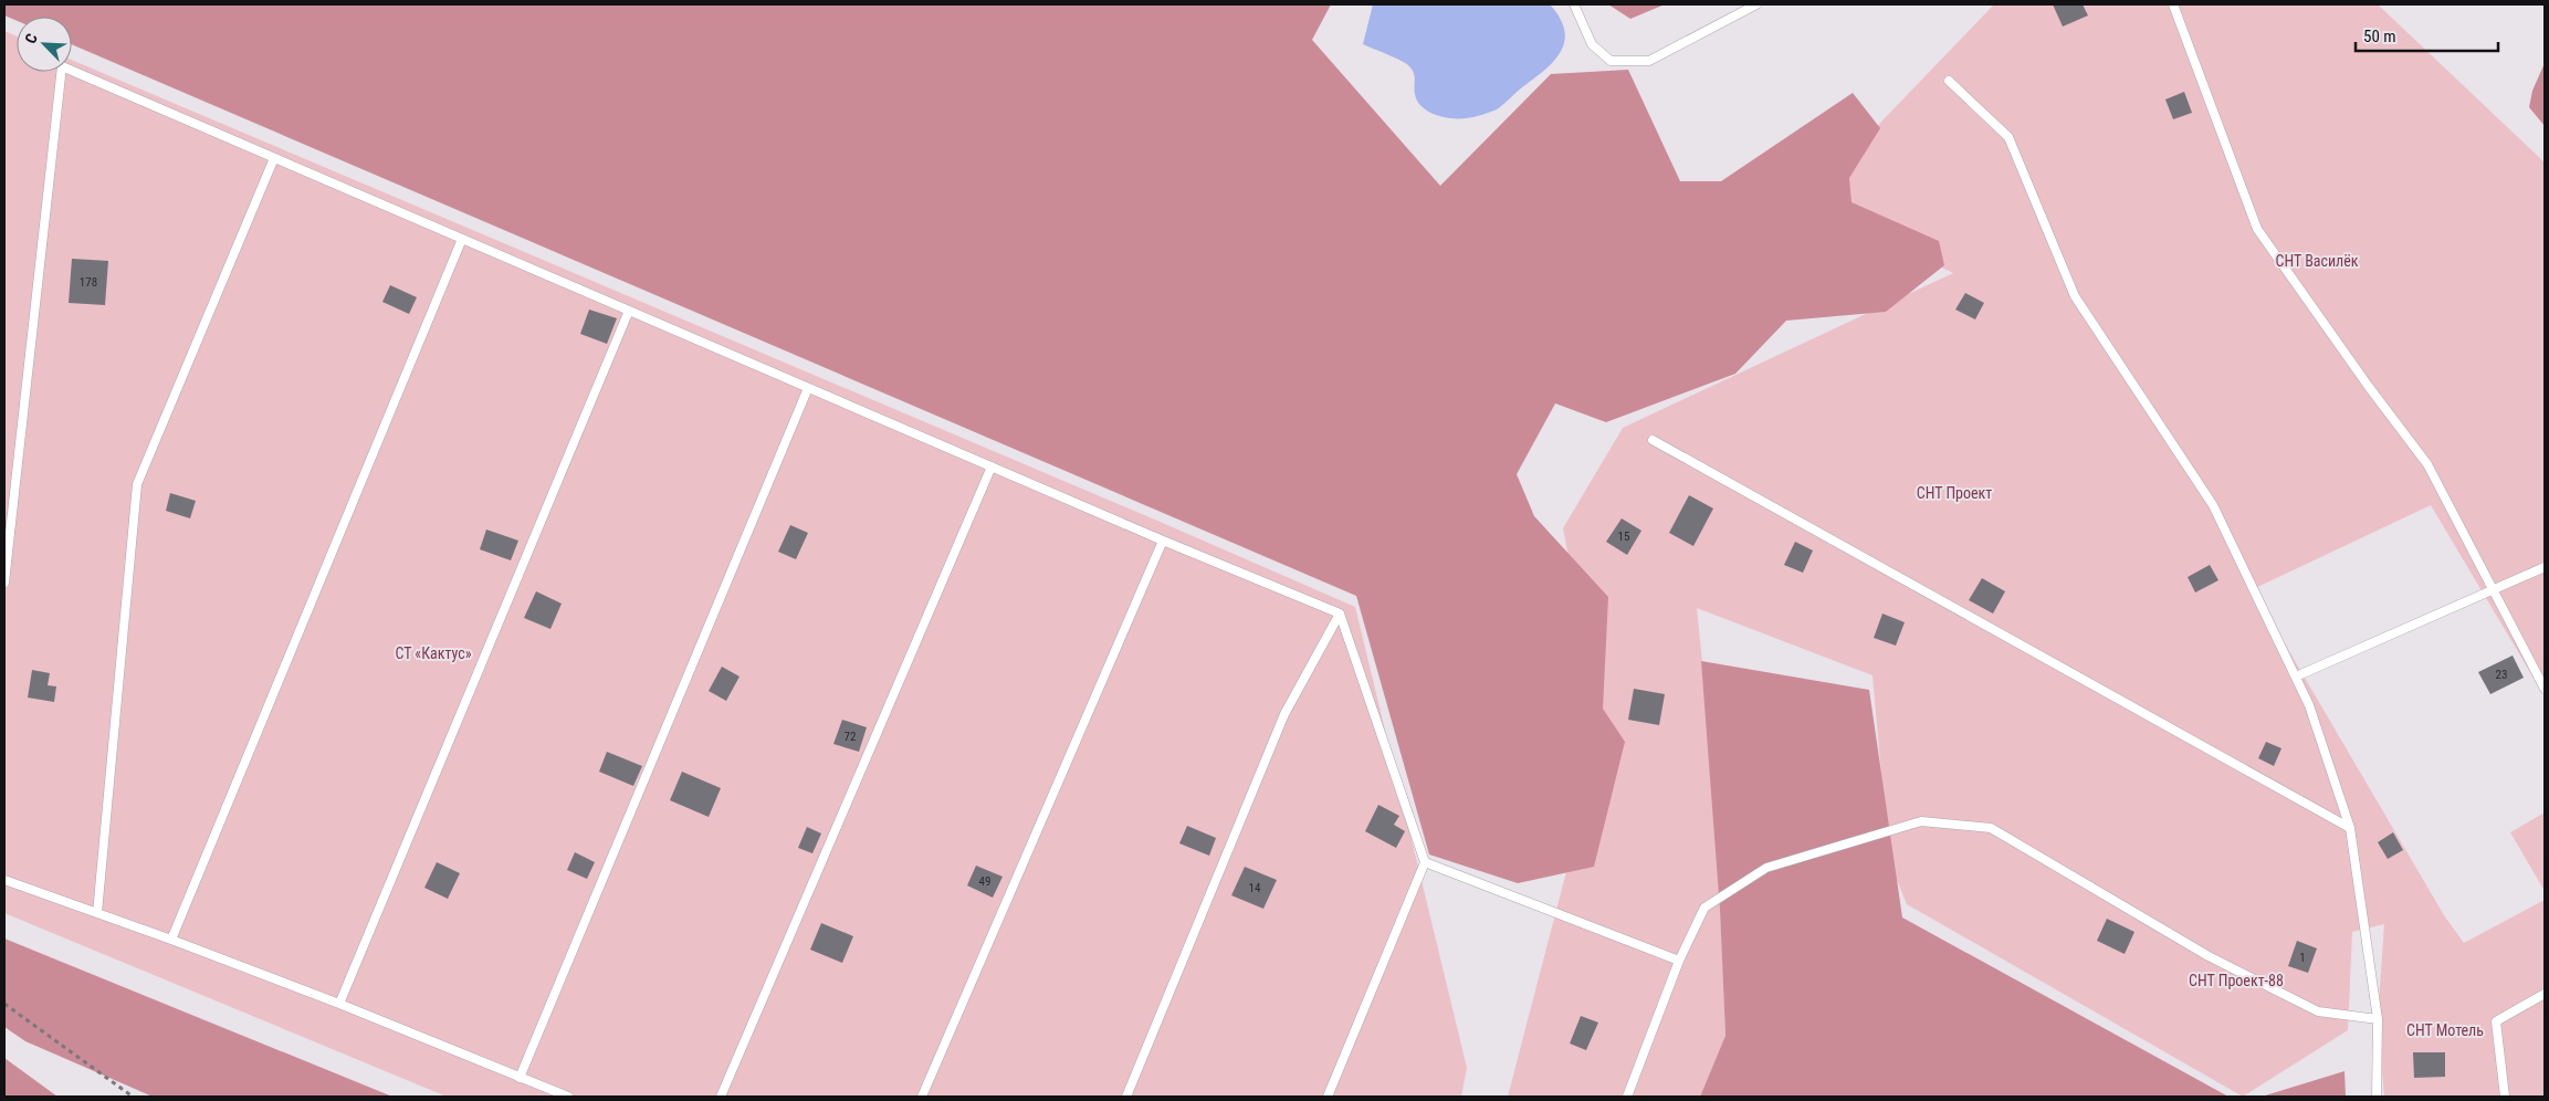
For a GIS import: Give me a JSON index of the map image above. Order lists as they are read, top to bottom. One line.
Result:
{"parks":["СНТ Василёк","СНТ Проект","СТ «Кактус»","СНТ Проект-88","СНТ Мотель"],"house_numbers":["178","15","23","72","49","14","1"],"scale_bar":"50 m","north":"top left"}
